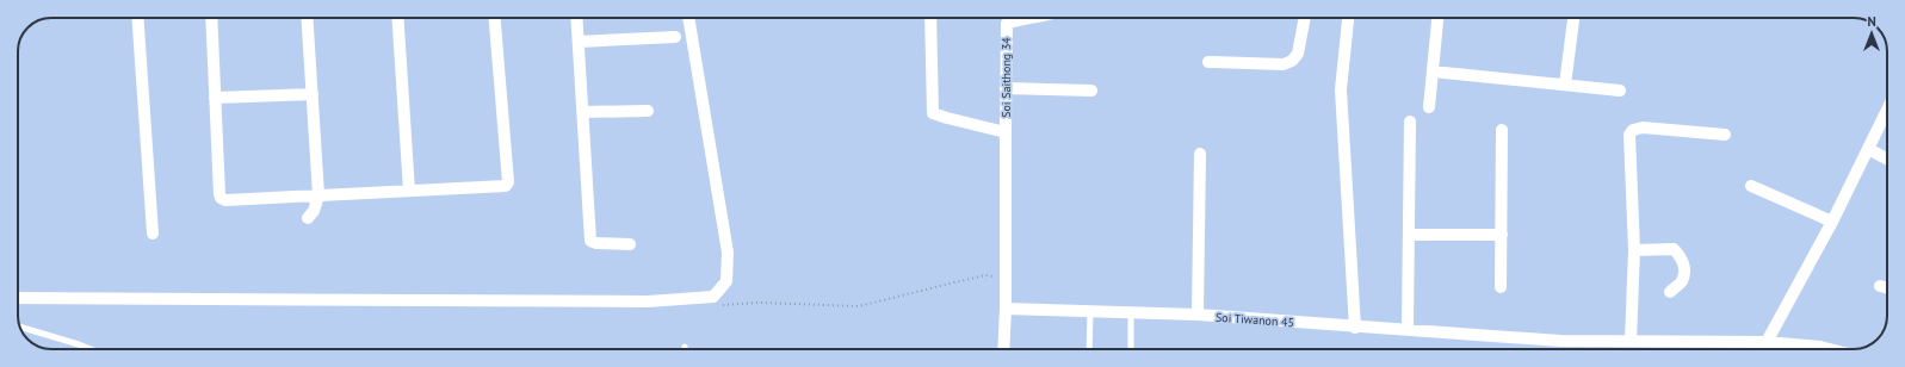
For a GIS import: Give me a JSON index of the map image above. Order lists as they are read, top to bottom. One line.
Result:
{"streets":{"street":["Soi Saithong 34","Soi Tiwanon 45"]},"north":"top"}
